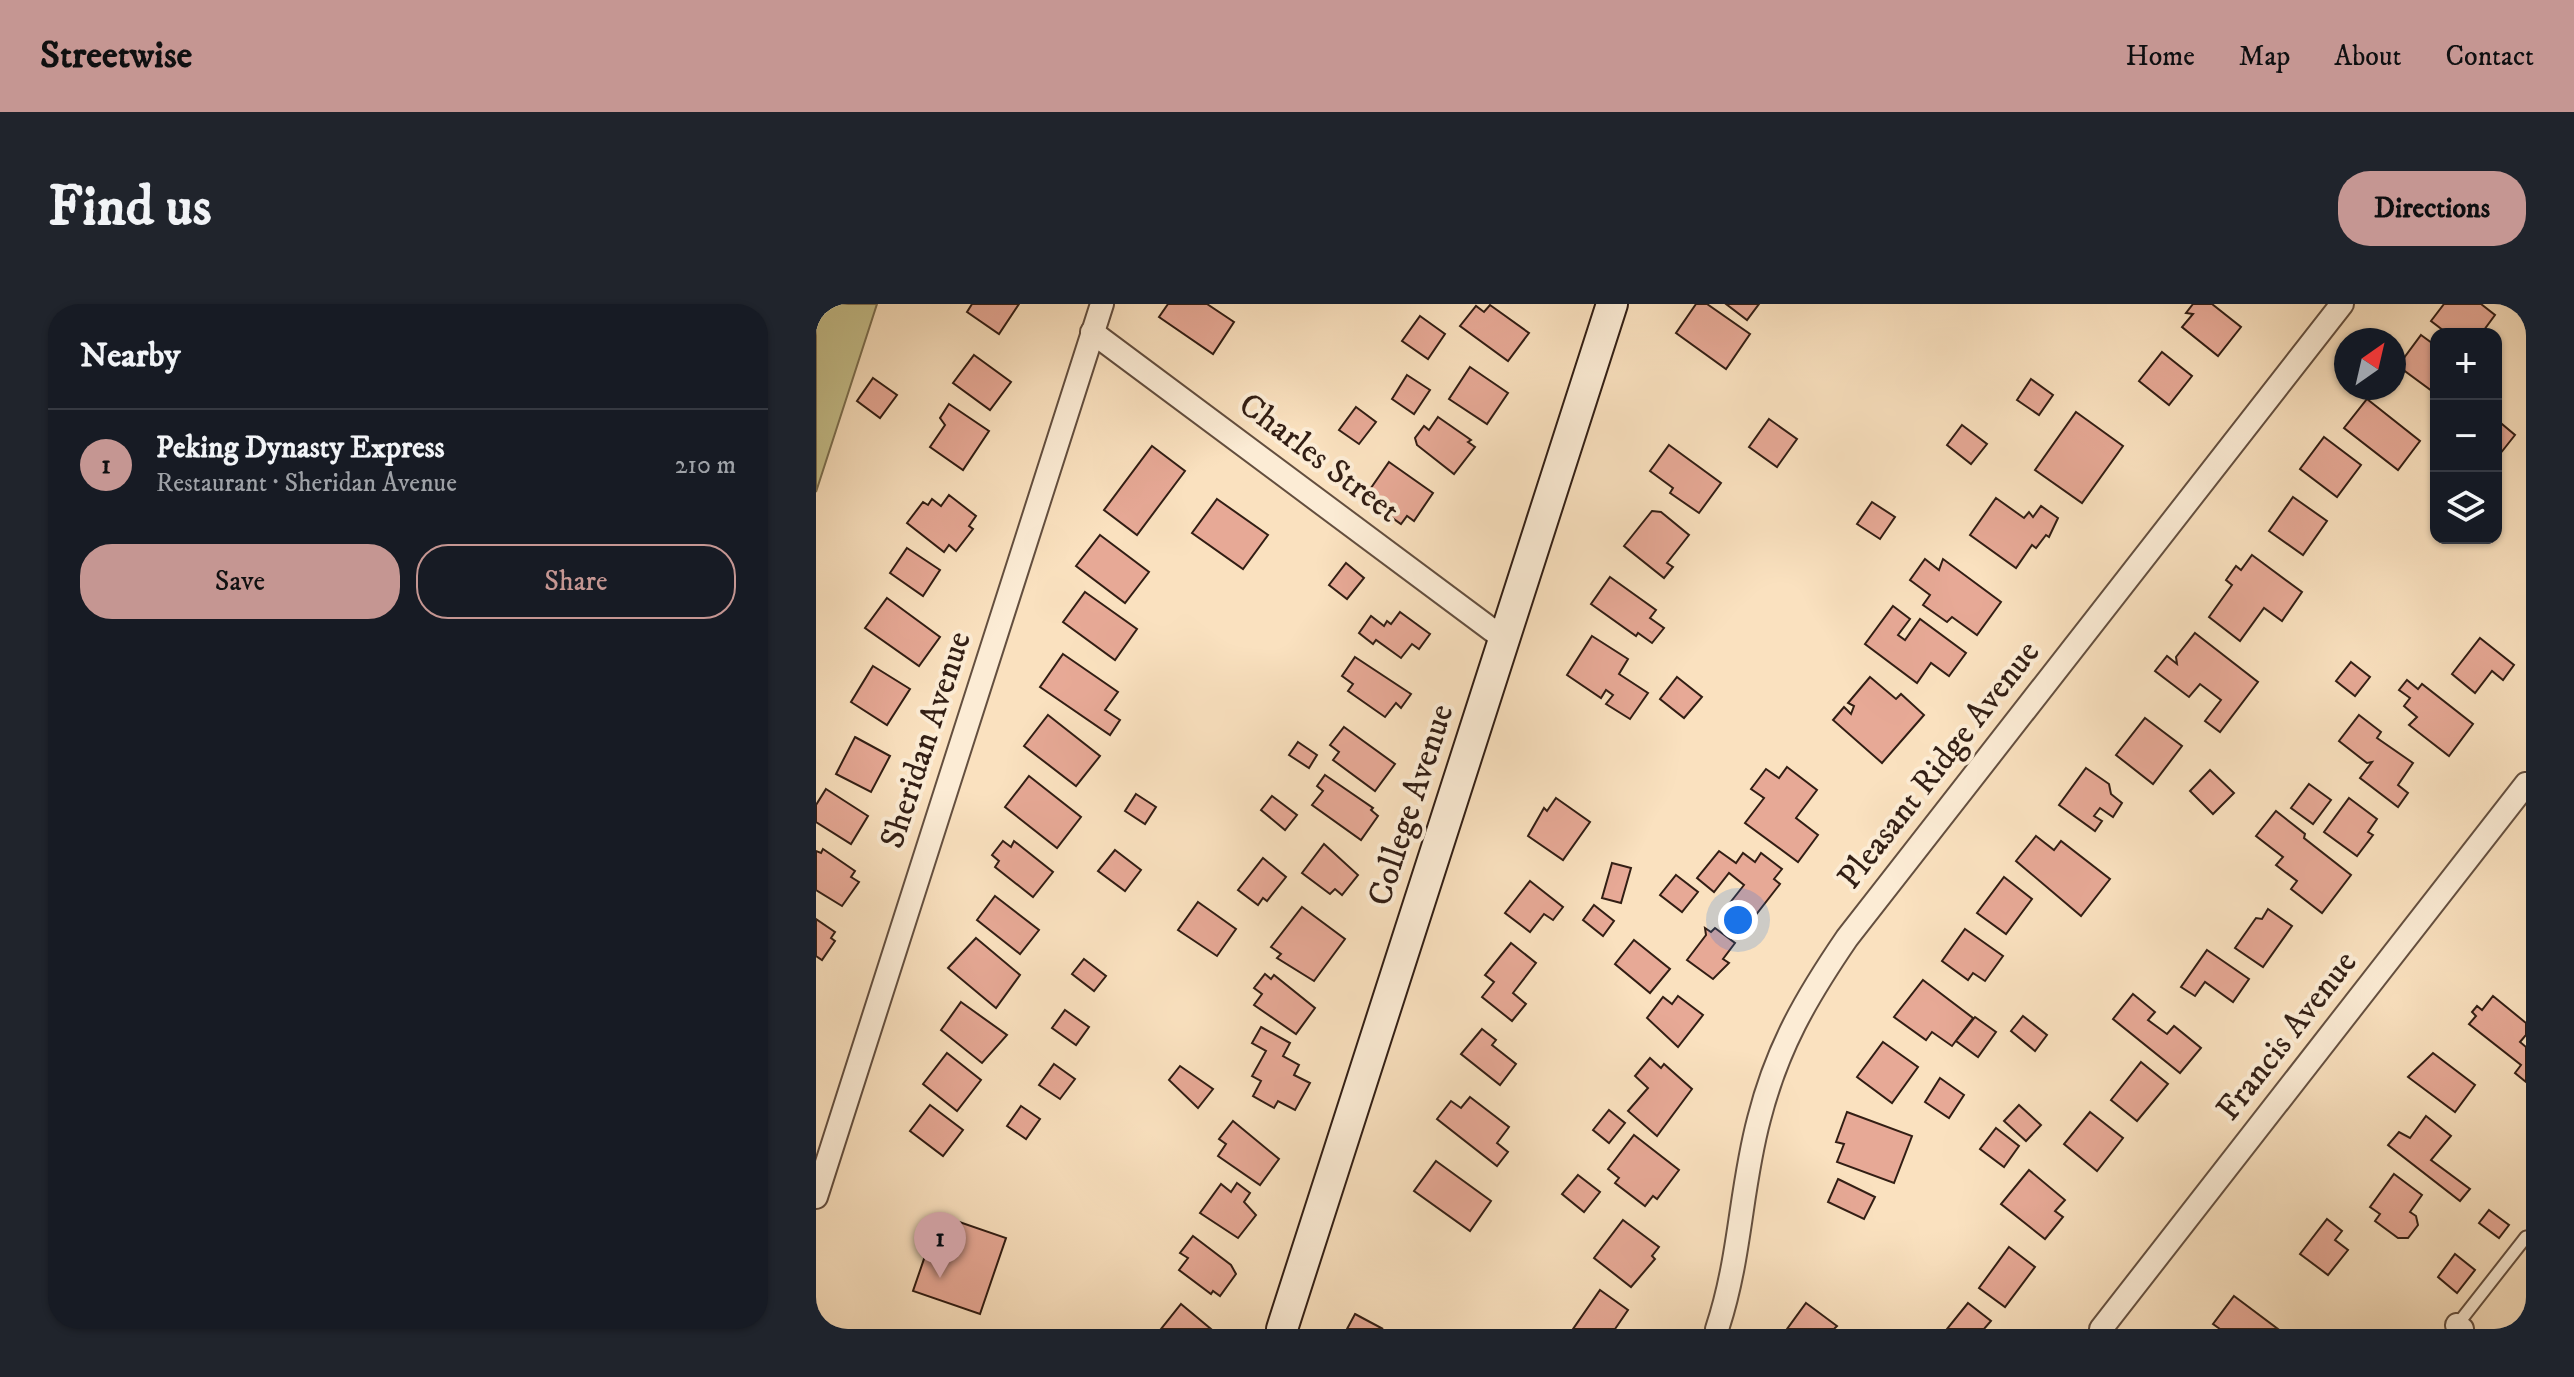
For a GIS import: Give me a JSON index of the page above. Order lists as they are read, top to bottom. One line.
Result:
{"streets":{"main road":["College Avenue"],"street":["Charles Street","Sheridan Avenue","Pleasant Ridge Avenue","Francis Avenue"]},"crossings":[["Charles Street","Sheridan Avenue"],["Charles Street","College Avenue"]],"north":"top right","page":{"header":"Streetwise","nav":["Home","Map","About","Contact"],"buttons":["Directions",["Save","Share"]],"title":"Find us","heading":"Nearby","map_buttons":["+","−"],"list":[{"mark":"1","name":"Peking Dynasty Express","note":"Restaurant · Sheridan Avenue","value":"210 m"}],"pins":"1"}}
